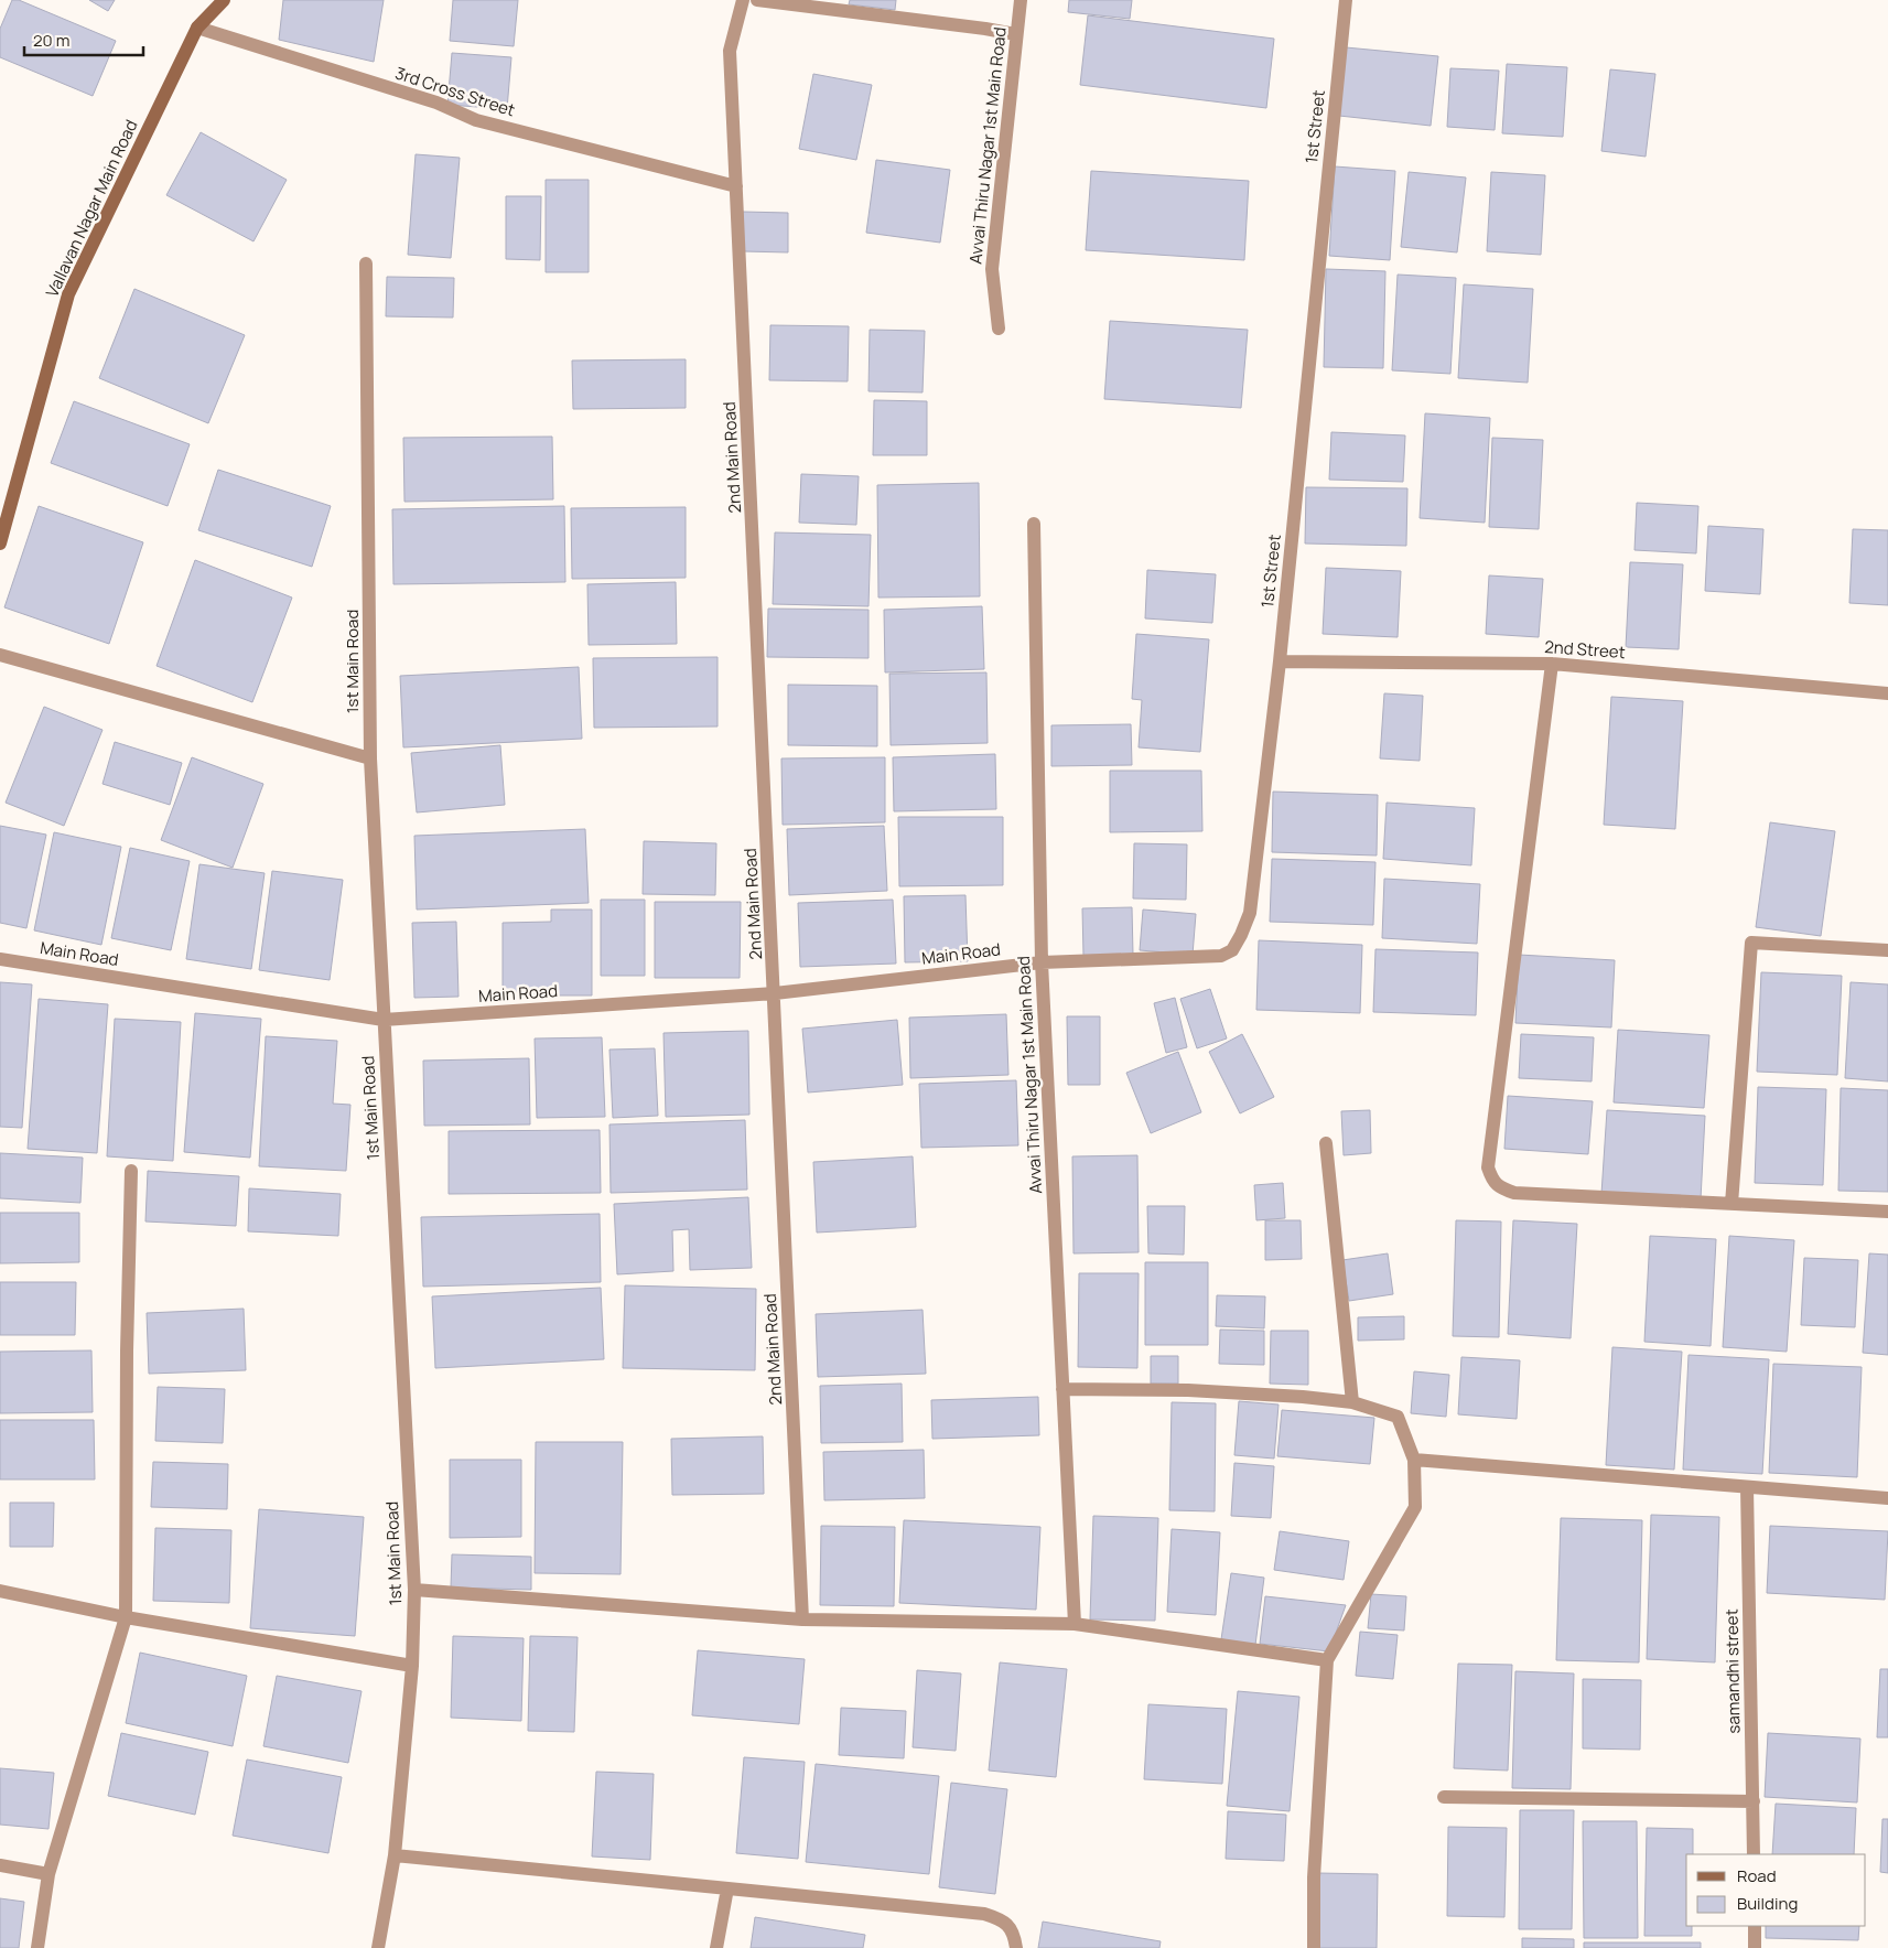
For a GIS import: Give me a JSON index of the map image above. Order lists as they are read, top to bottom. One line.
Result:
{"streets":{"street":["3rd Cross Street","1st Street","Avvai Thiru Nagar 1st Main Road","Vallavan Nagar Main Road","2nd Main Road","2nd Street","1st Main Road","Main Road","samandhi street"]},"crossings":[["3rd Cross Street","Vallavan Nagar Main Road"],["3rd Cross Street","2nd Main Road"],["1st Street","Avvai Thiru Nagar 1st Main Road"],["1st Street","2nd Street"],["1st Street","Main Road"],["Avvai Thiru Nagar 1st Main Road","Main Road"],["2nd Main Road","Main Road"],["1st Main Road","Main Road"]],"legend":["Road","Building"],"scale_bar":"20 m"}
